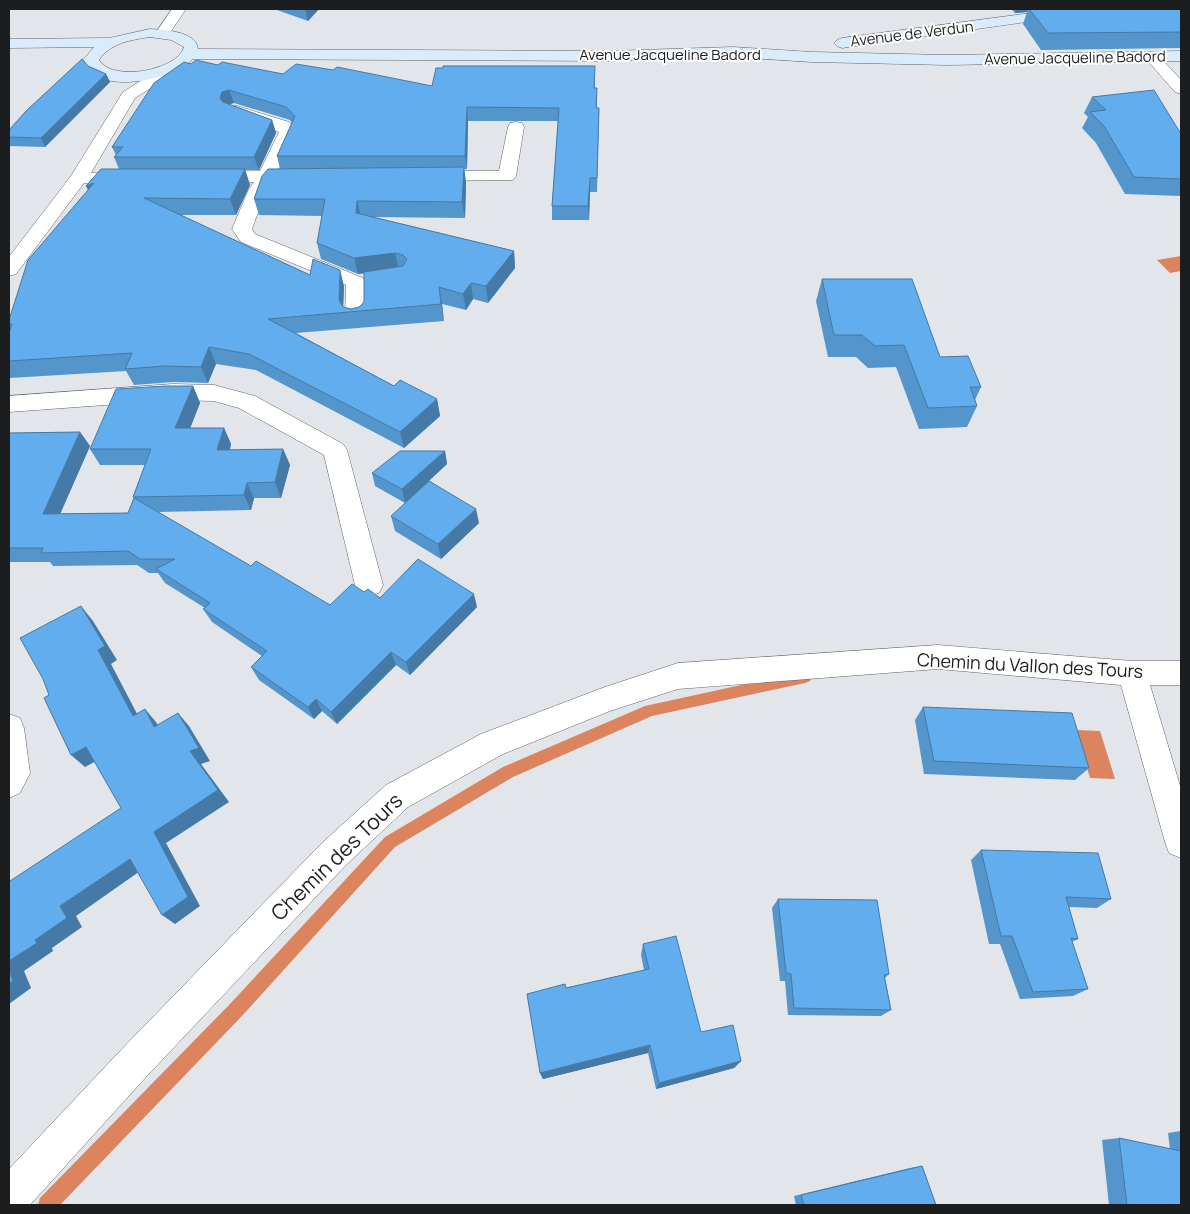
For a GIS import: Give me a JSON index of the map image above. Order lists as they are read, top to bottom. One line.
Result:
{"streets":{"street":["Avenue de Verdun","Avenue Jacqueline Badord","Chemin du Vallon des Tours","Chemin des Tours"]},"crossings":[["Avenue de Verdun","Avenue Jacqueline Badord"],["Chemin du Vallon des Tours","Chemin des Tours"]]}
